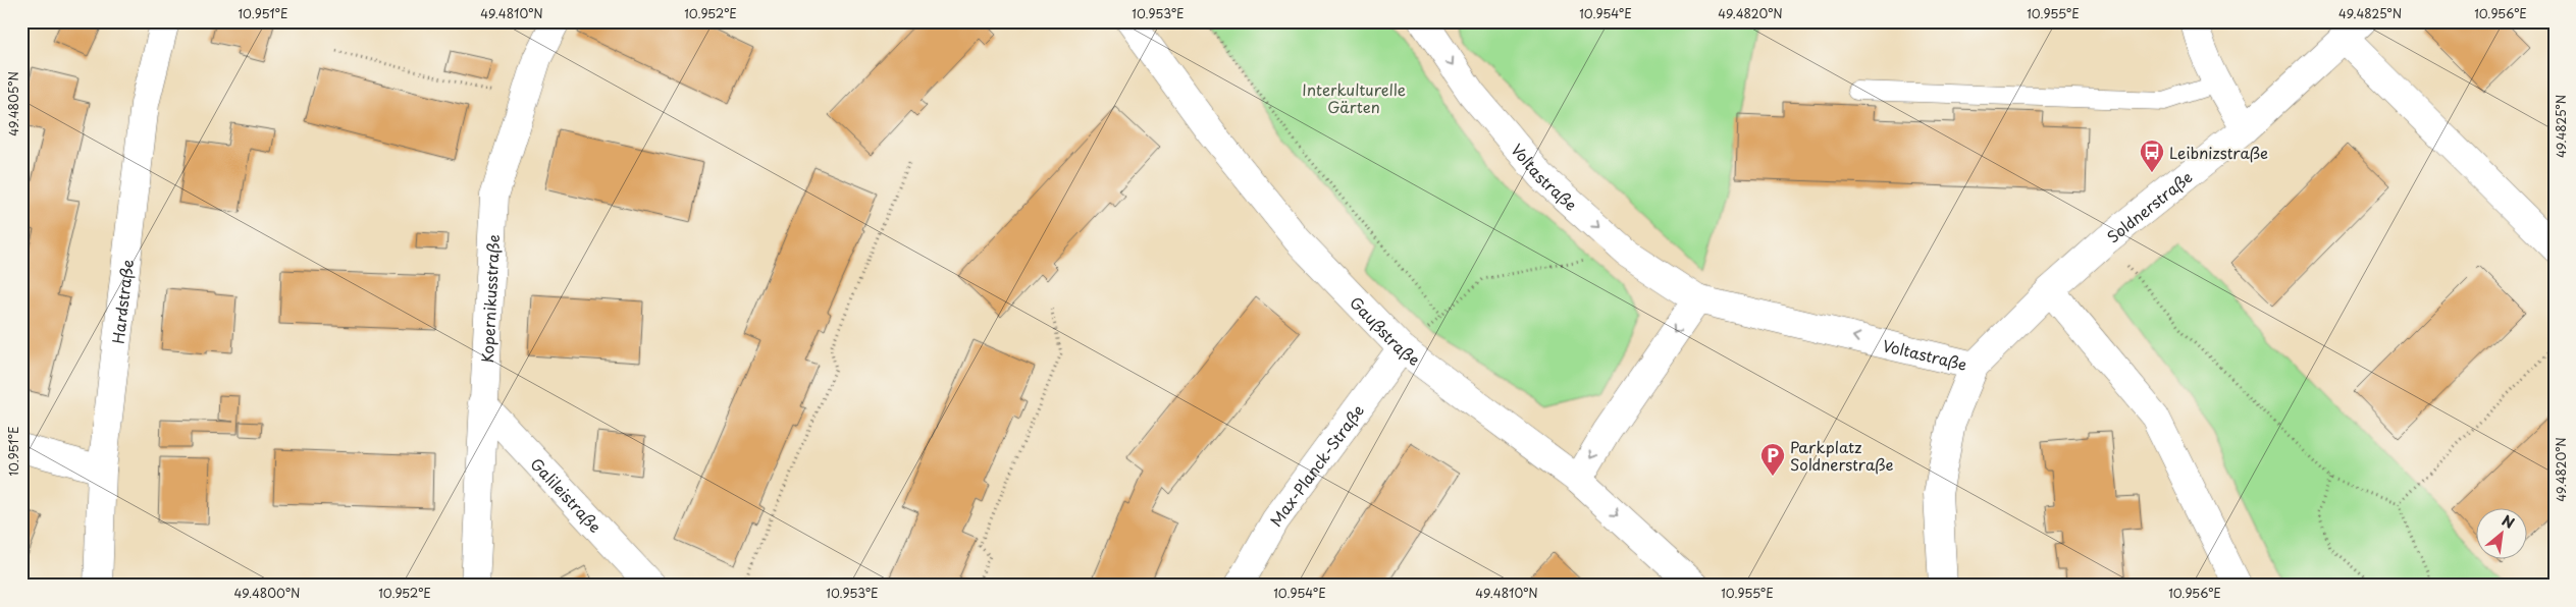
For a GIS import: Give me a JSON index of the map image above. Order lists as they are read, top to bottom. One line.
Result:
{"streets":{"street":["Voltastraße","Soldnerstraße","Kopernikusstraße","Hardstraße","Gaußstraße","Max-Planck-Straße","Galileistraße"]},"crossings":[["Voltastraße","Soldnerstraße"],["Kopernikusstraße","Galileistraße"],["Gaußstraße","Max-Planck-Straße"]],"parks":["Interkulturelle Gärten"],"places":{"bus stop":["Leibnizstraße"],"parking":["Parkplatz Soldnerstraße"]},"north":"top right","coordinates":["10.951°E","49.4810°N","10.952°E","10.953°E","10.954°E","49.4820°N","10.955°E","49.4825°N","10.956°E","49.4805°N","49.4800°N"]}
